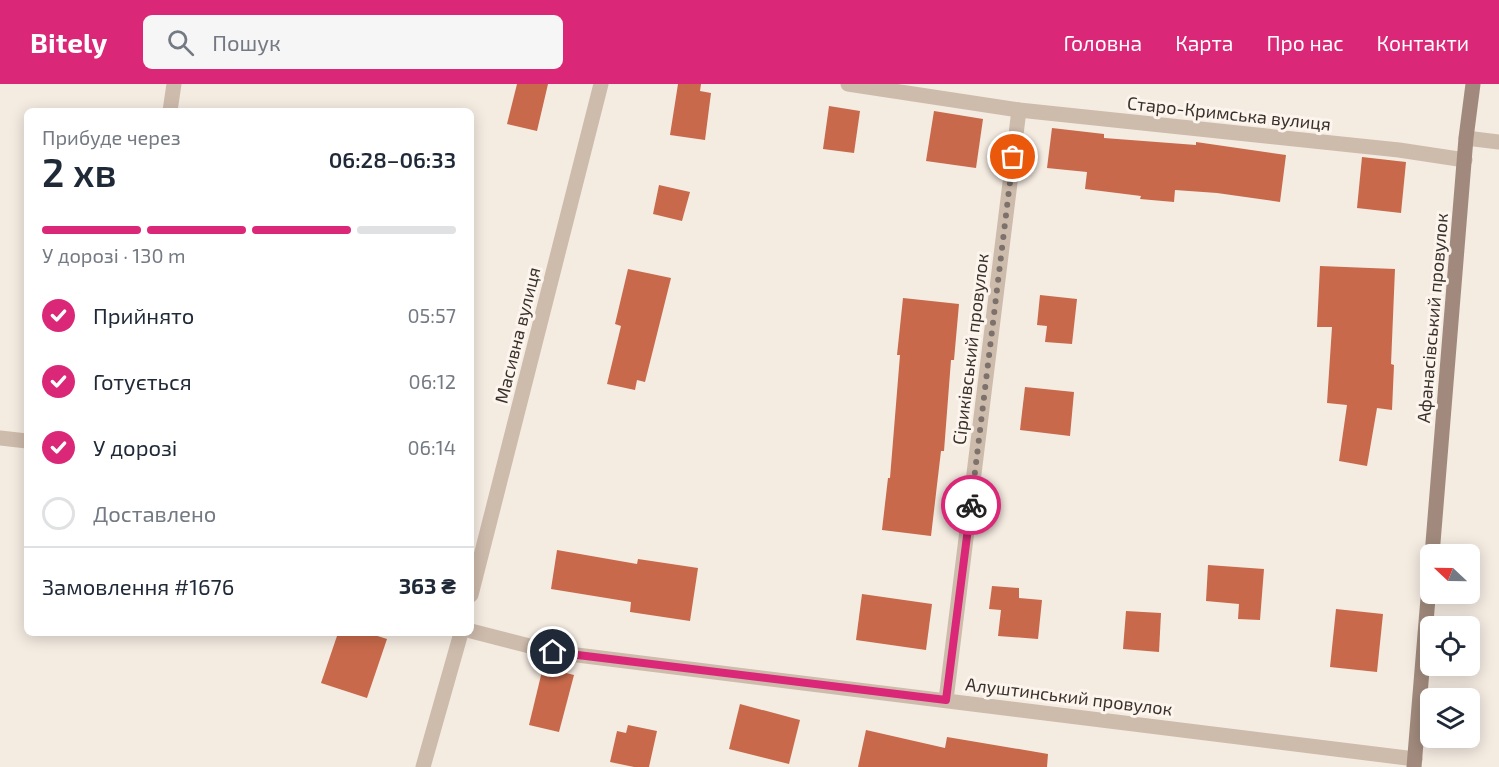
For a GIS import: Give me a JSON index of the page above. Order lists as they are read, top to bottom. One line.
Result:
{"streets":{"street":["Старо-Кримська вулиця","Афанасівський провулок","Масивна вулиця","Сіриківський провулок","Алуштинський провулок"]},"crossings":[["Старо-Кримська вулиця","Афанасівський провулок"],["Старо-Кримська вулиця","Сіриківський провулок"],["Сіриківський провулок","Алуштинський провулок"]],"north":"left","page":{"header":"Bitely","search":"Пошук","nav":["Головна","Карта","Про нас","Контакти"],"heading":["2 хв","Прибуде через","06:28–06:33"],"panel":["Замовлення #1676","363 ₴"],"bar":"У дорозі · 130 m","list":[["Прийнято","05:57"],["Готується","06:12"],["У дорозі","06:14"],"Доставлено"]}}
